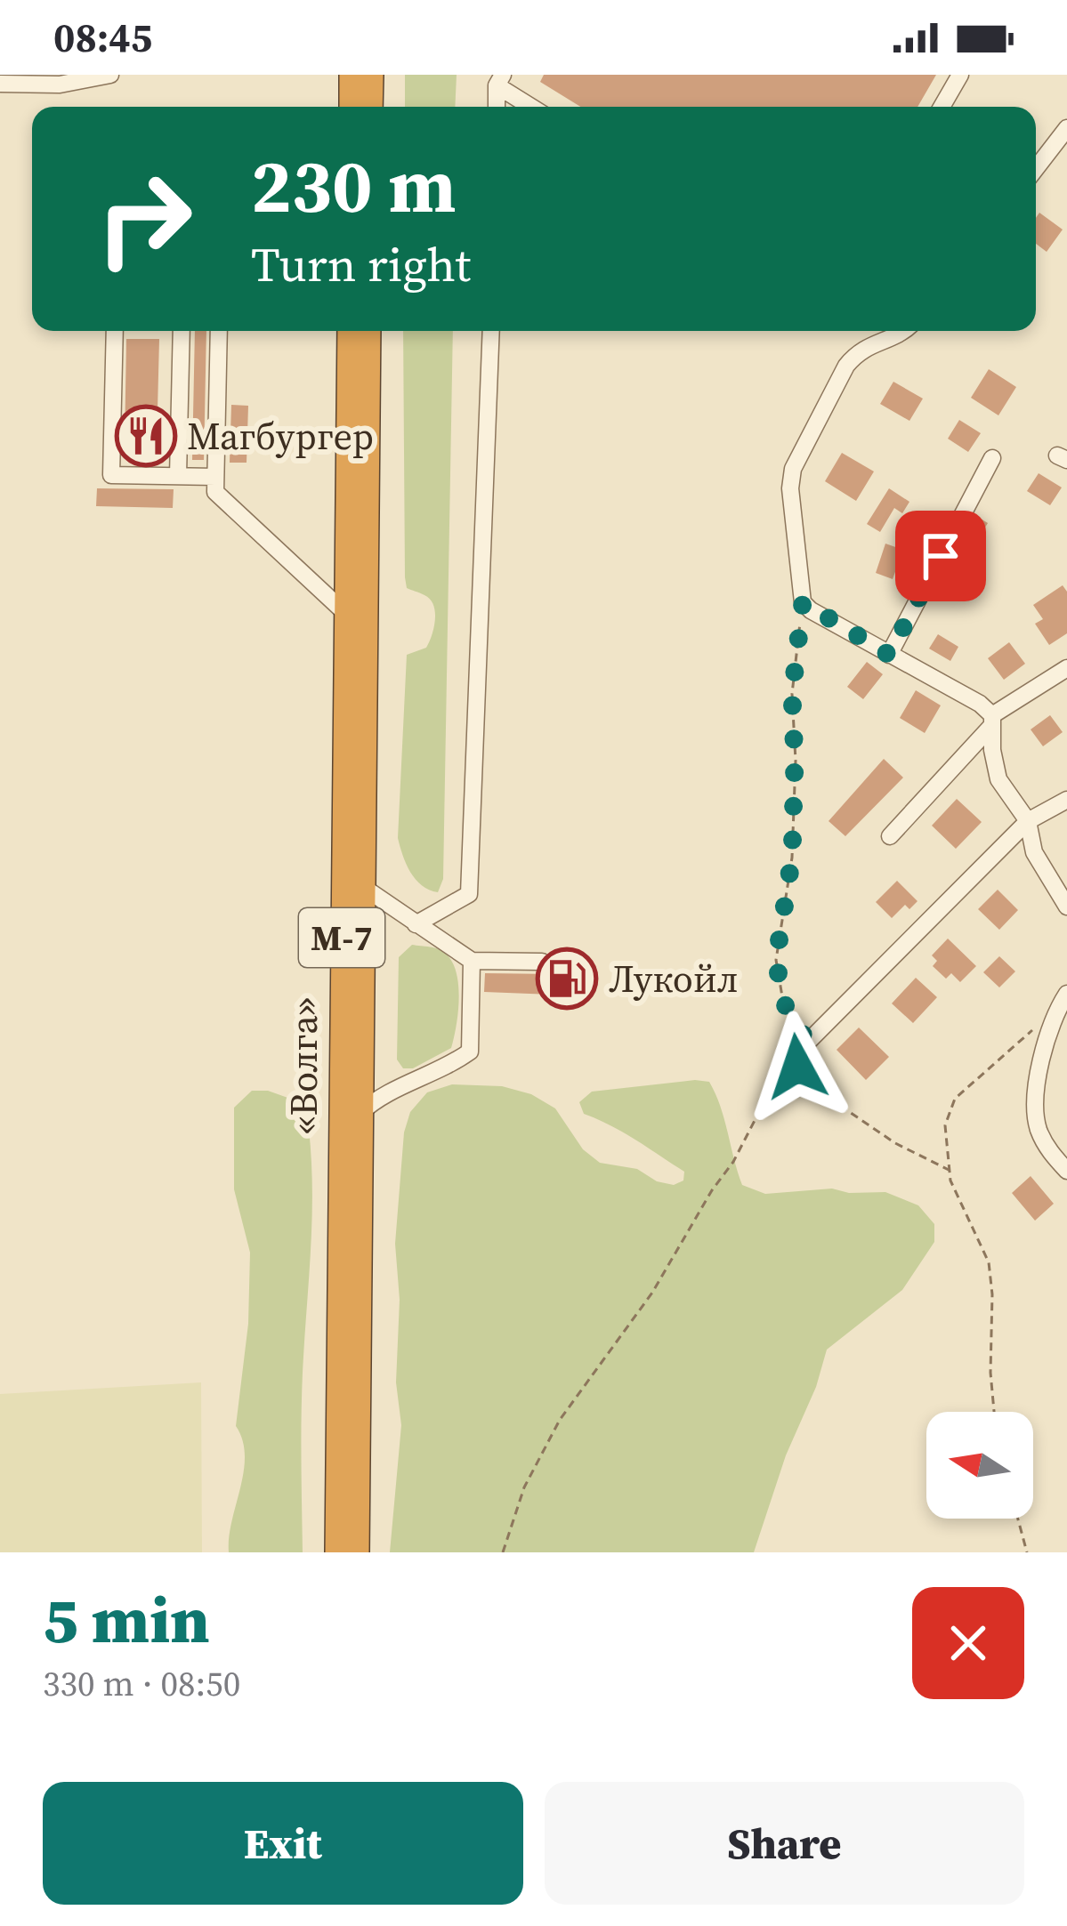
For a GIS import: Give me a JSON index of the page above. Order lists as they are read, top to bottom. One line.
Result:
{"streets":{"highway":["М-7","«Волга»"]},"places":{"restaurant":["Магбургер"],"fuel station":["Лукойл"]},"north":"left","page":{"status":"08:45","turn":["230 m","Turn right"],"heading":["5 min","330 m · 08:50"],"buttons":["Exit","Share"]}}
